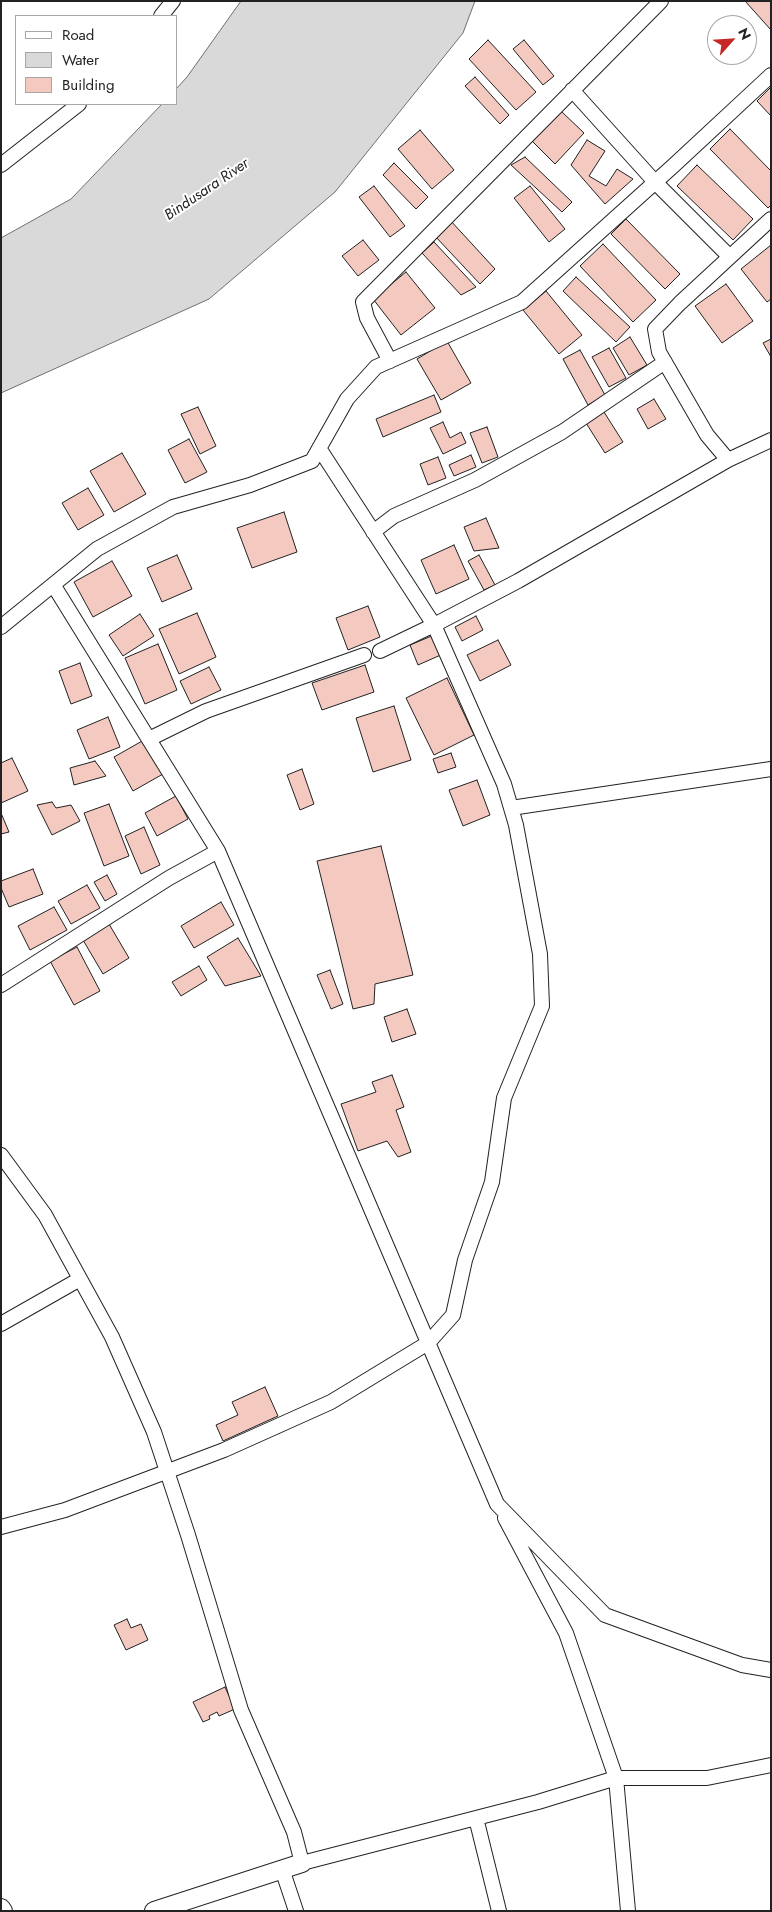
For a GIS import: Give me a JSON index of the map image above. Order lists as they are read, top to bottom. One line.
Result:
{"water":["Bindusara River"],"legend":["Road","Water","Building"],"north":"top right"}
